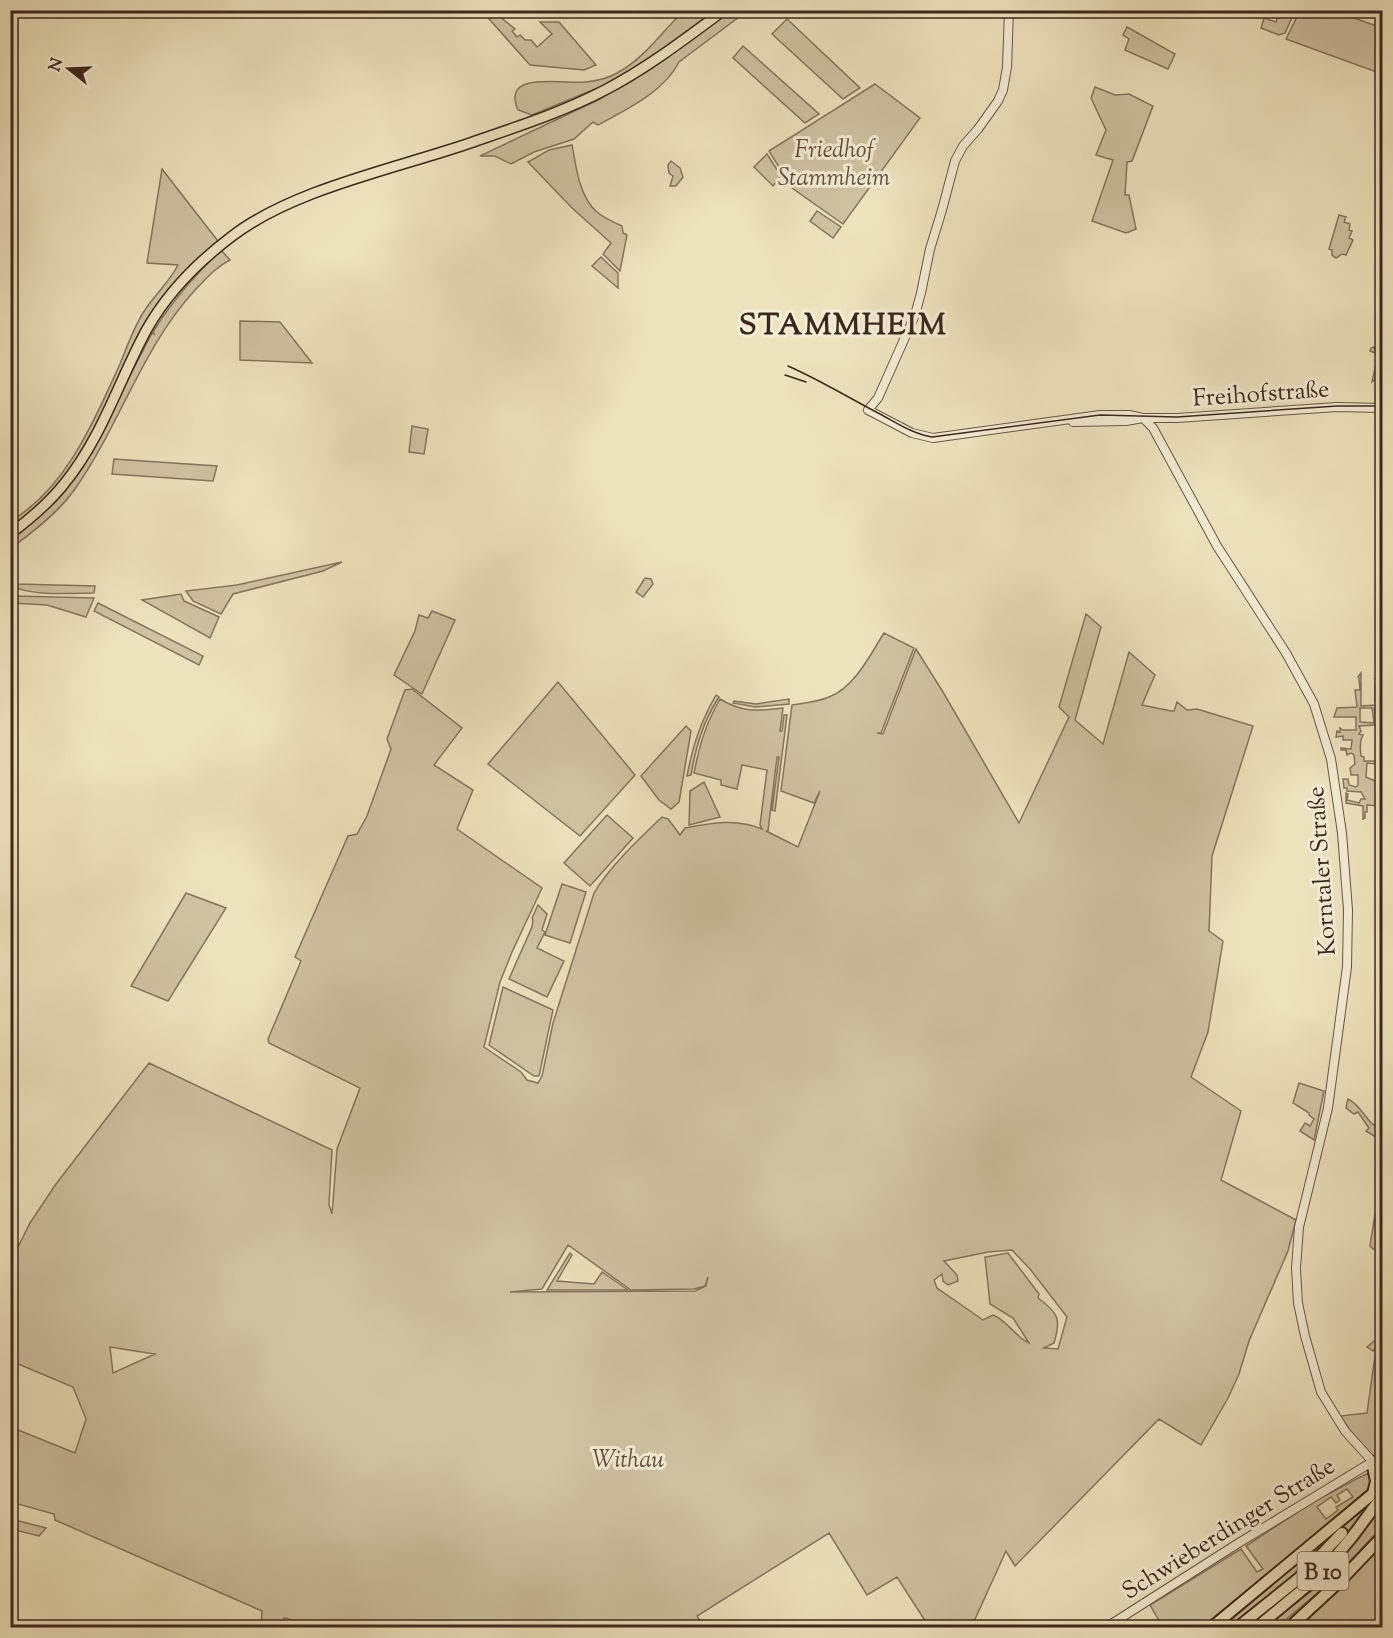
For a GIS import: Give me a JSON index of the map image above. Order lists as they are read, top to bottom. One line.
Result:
{"streets":{"highway":["B 10"],"street":["Freihofstraße","Korntaler Straße","Schwieberdinger Straße"]},"crossings":[["Freihofstraße","Korntaler Straße"],["Korntaler Straße","Schwieberdinger Straße"]],"districts":["STAMMHEIM"],"parks":["Friedhof Stammheim","Withau"],"north":"left"}
